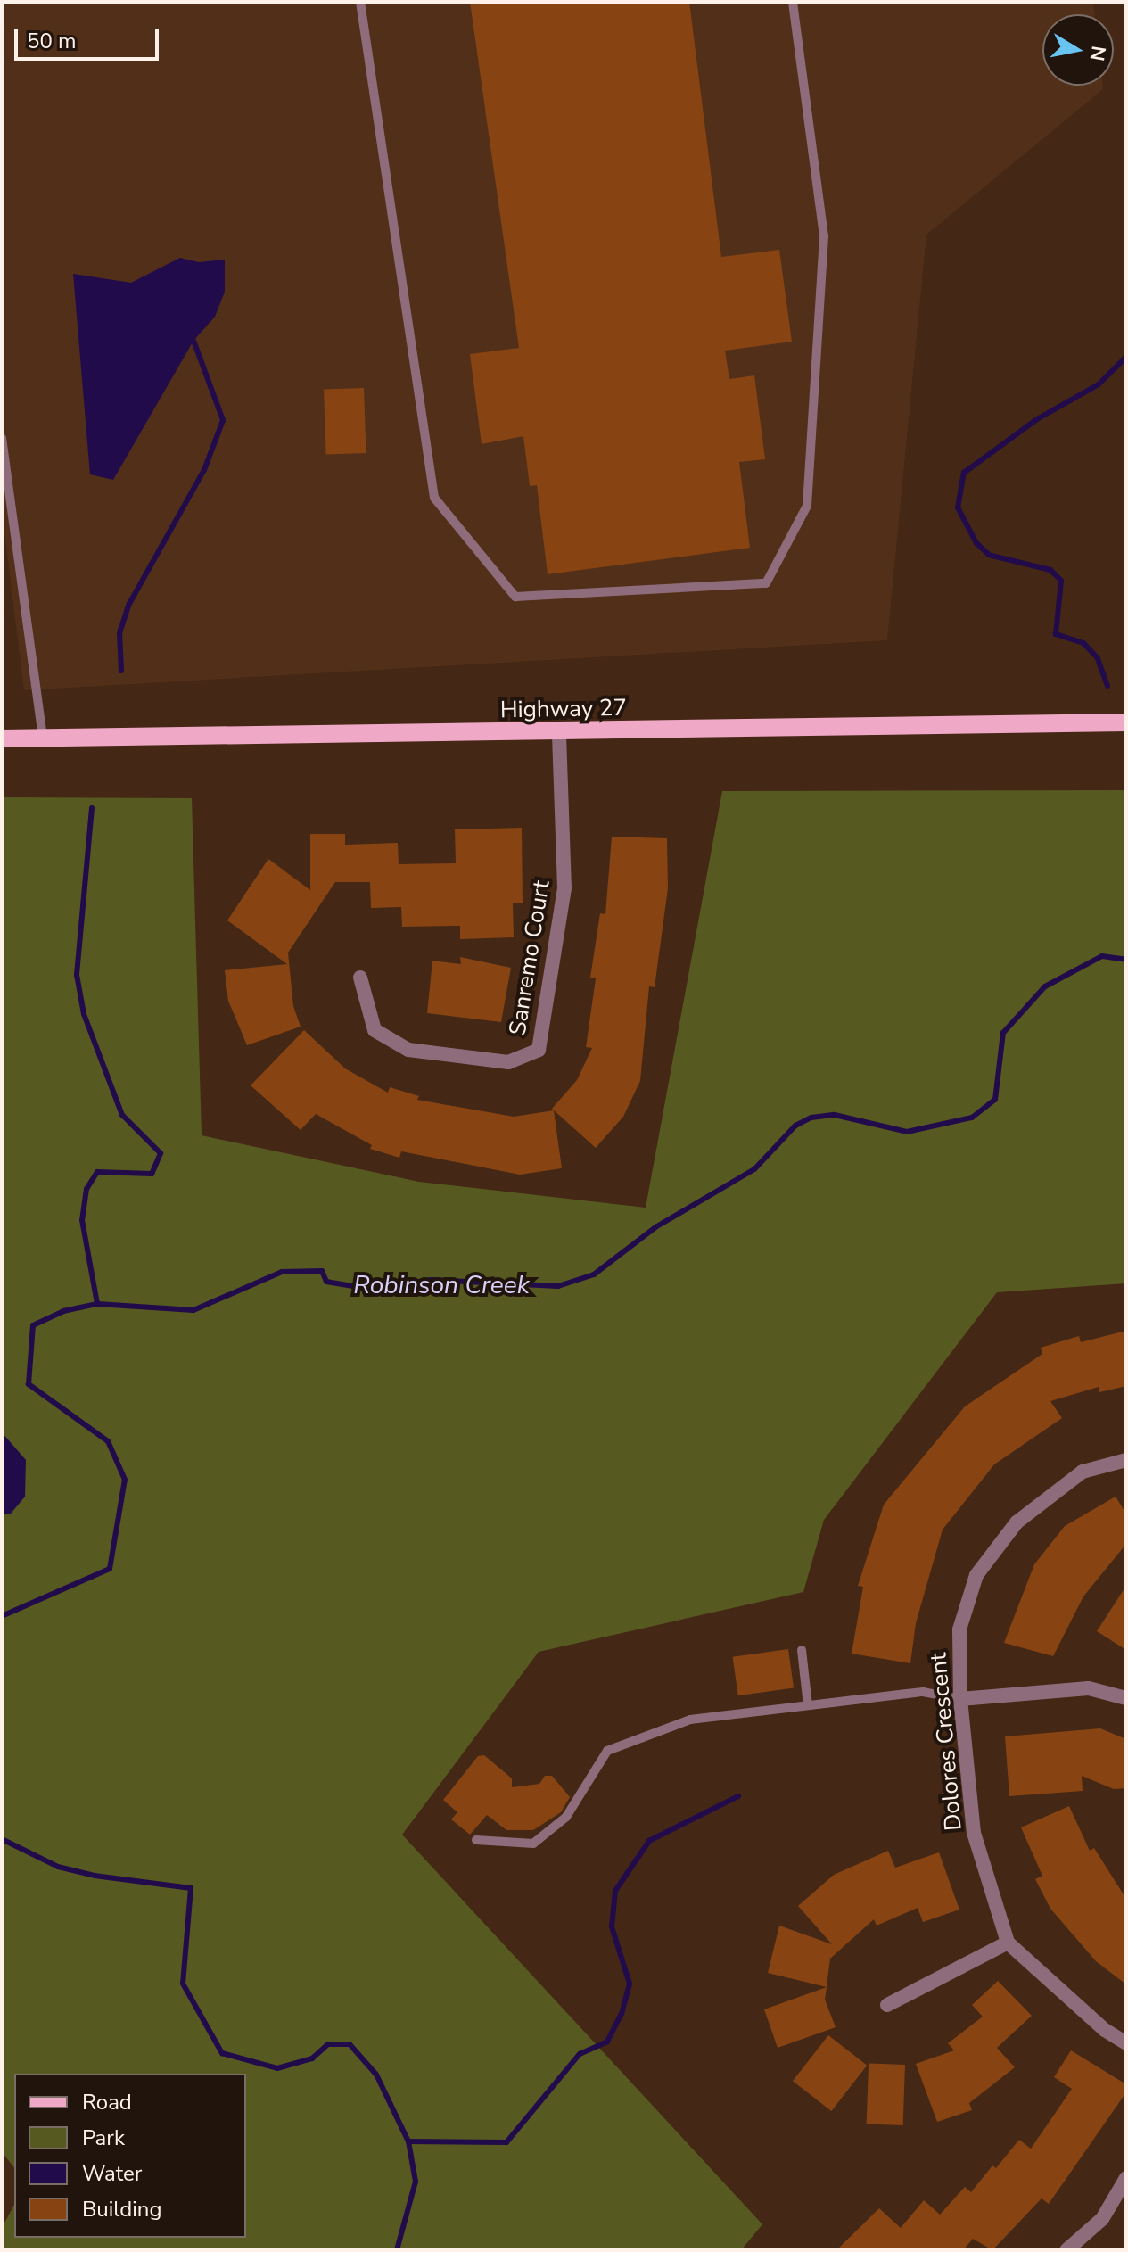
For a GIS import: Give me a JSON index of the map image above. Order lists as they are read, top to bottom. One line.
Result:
{"streets":{"main road":["Highway 27"],"street":["Sanremo Court","Dolores Crescent"]},"crossings":[["Highway 27","Sanremo Court"]],"water":["Robinson Creek"],"legend":["Road","Park","Water","Building"],"scale_bar":"50 m","north":"right"}
